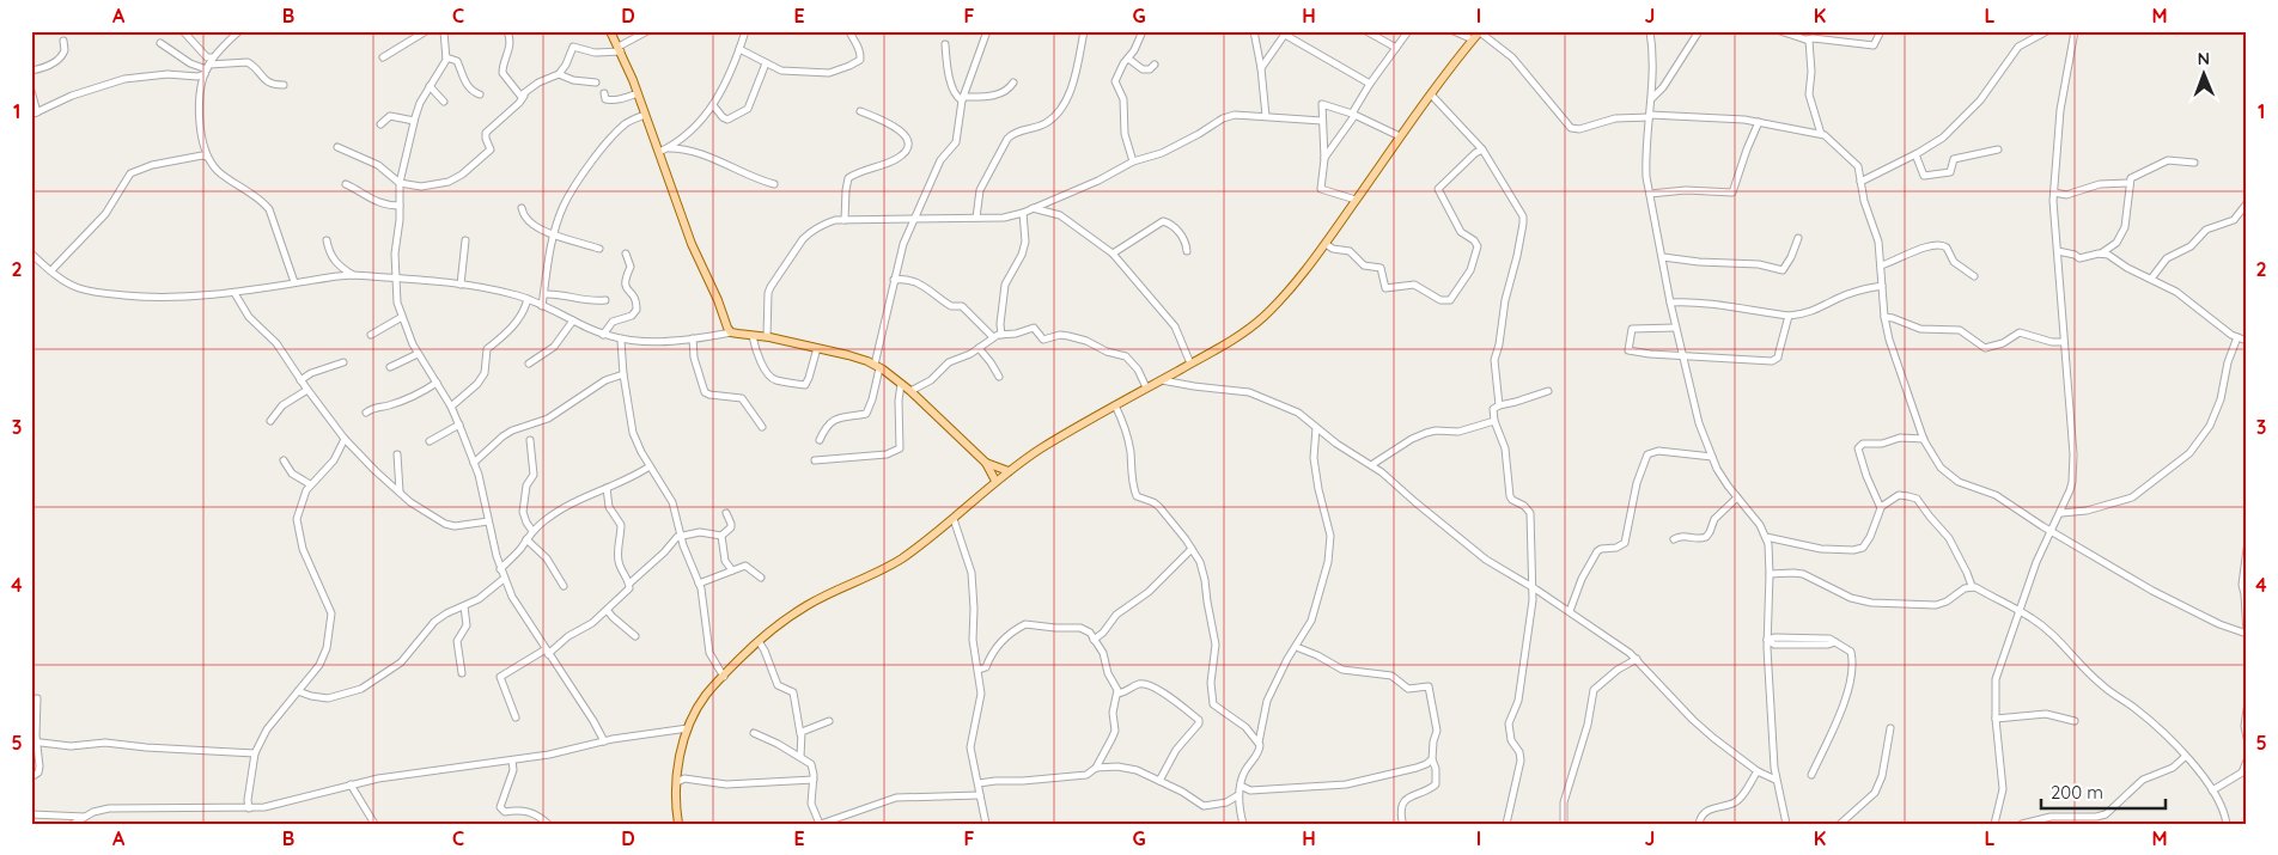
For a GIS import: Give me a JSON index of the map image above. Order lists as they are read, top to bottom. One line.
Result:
{"scale_bar":"200 m","north":"top","grid":{"columns":["A","B","C","D","E","F","G","H","I","J","K","L","M"],"rows":["1","2","3","4","5"]}}
